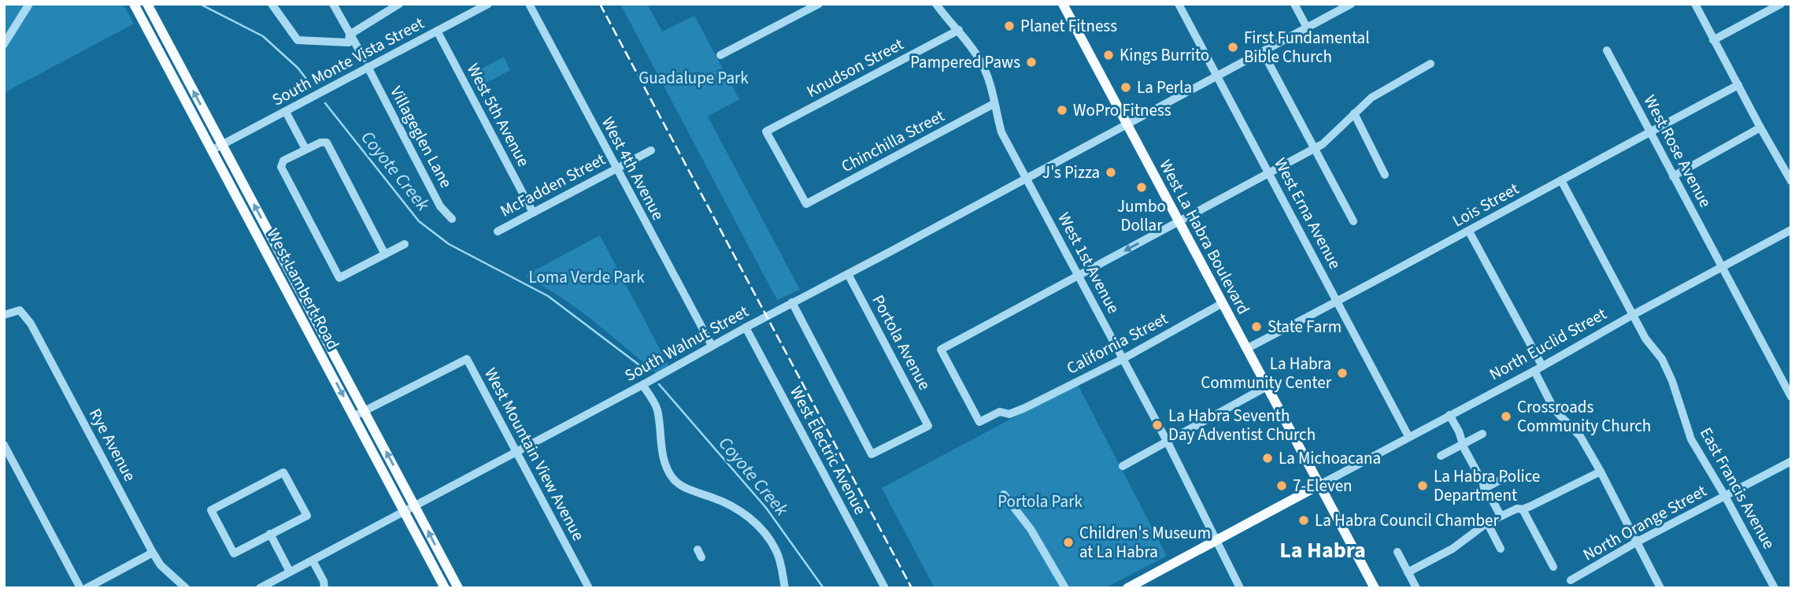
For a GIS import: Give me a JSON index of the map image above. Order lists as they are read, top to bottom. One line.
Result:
{"streets":{"main road":["West La Habra Boulevard","West Lambert Road"],"street":["South Monte Vista Street","Knudson Street","West 5th Avenue","Villageglen Lane","Chinchilla Street","West Rose Avenue","West 4th Avenue","McFadden Street","Lois Street","West Erna Avenue","West 1st Avenue","Portola Avenue","South Walnut Street","California Street","North Euclid Street","Rye Avenue","West Electric Avenue","West Mountain View Avenue","East Francis Avenue","North Orange Street"]},"crossings":[["South Monte Vista Street","West 5th Avenue"],["South Monte Vista Street","Villageglen Lane"],["South Monte Vista Street","West Lambert Road"],["Knudson Street","Chinchilla Street"],["Knudson Street","West 1st Avenue"],["West 5th Avenue","McFadden Street"],["Chinchilla Street","West 1st Avenue"],["West Rose Avenue","Lois Street"],["West Rose Avenue","North Euclid Street"],["West 4th Avenue","McFadden Street"],["West 4th Avenue","South Walnut Street"],["Lois Street","West Erna Avenue"],["Lois Street","West La Habra Boulevard"],["Lois Street","East Francis Avenue"],["West Erna Avenue","South Walnut Street"],["West Erna Avenue","North Euclid Street"],["West La Habra Boulevard","South Walnut Street"],["West La Habra Boulevard","California Street"],["West La Habra Boulevard","North Euclid Street"],["West 1st Avenue","South Walnut Street"],["West 1st Avenue","California Street"],["West Lambert Road","South Walnut Street"],["West Lambert Road","West Mountain View Avenue"],["Portola Avenue","South Walnut Street"],["South Walnut Street","West Electric Avenue"],["South Walnut Street","West Mountain View Avenue"],["North Euclid Street","East Francis Avenue"],["East Francis Avenue","North Orange Street"]],"districts":["La Habra"],"water":["Coyote Creek"],"parks":["Guadalupe Park","Loma Verde Park","Portola Park"],"places":["Planet Fitness","First Fundamental Bible Church","Kings Burrito","Pampered Paws","La Perla","WoPro Fitness","J's Pizza","Jumbo Dollar","State Farm","La Habra Community Center","Crossroads Community Church","La Habra Seventh Day Adventist Church","La Michoacana","7-Eleven","La Habra Police Department","La Habra Council Chamber","Children's Museum at La Habra"]}
